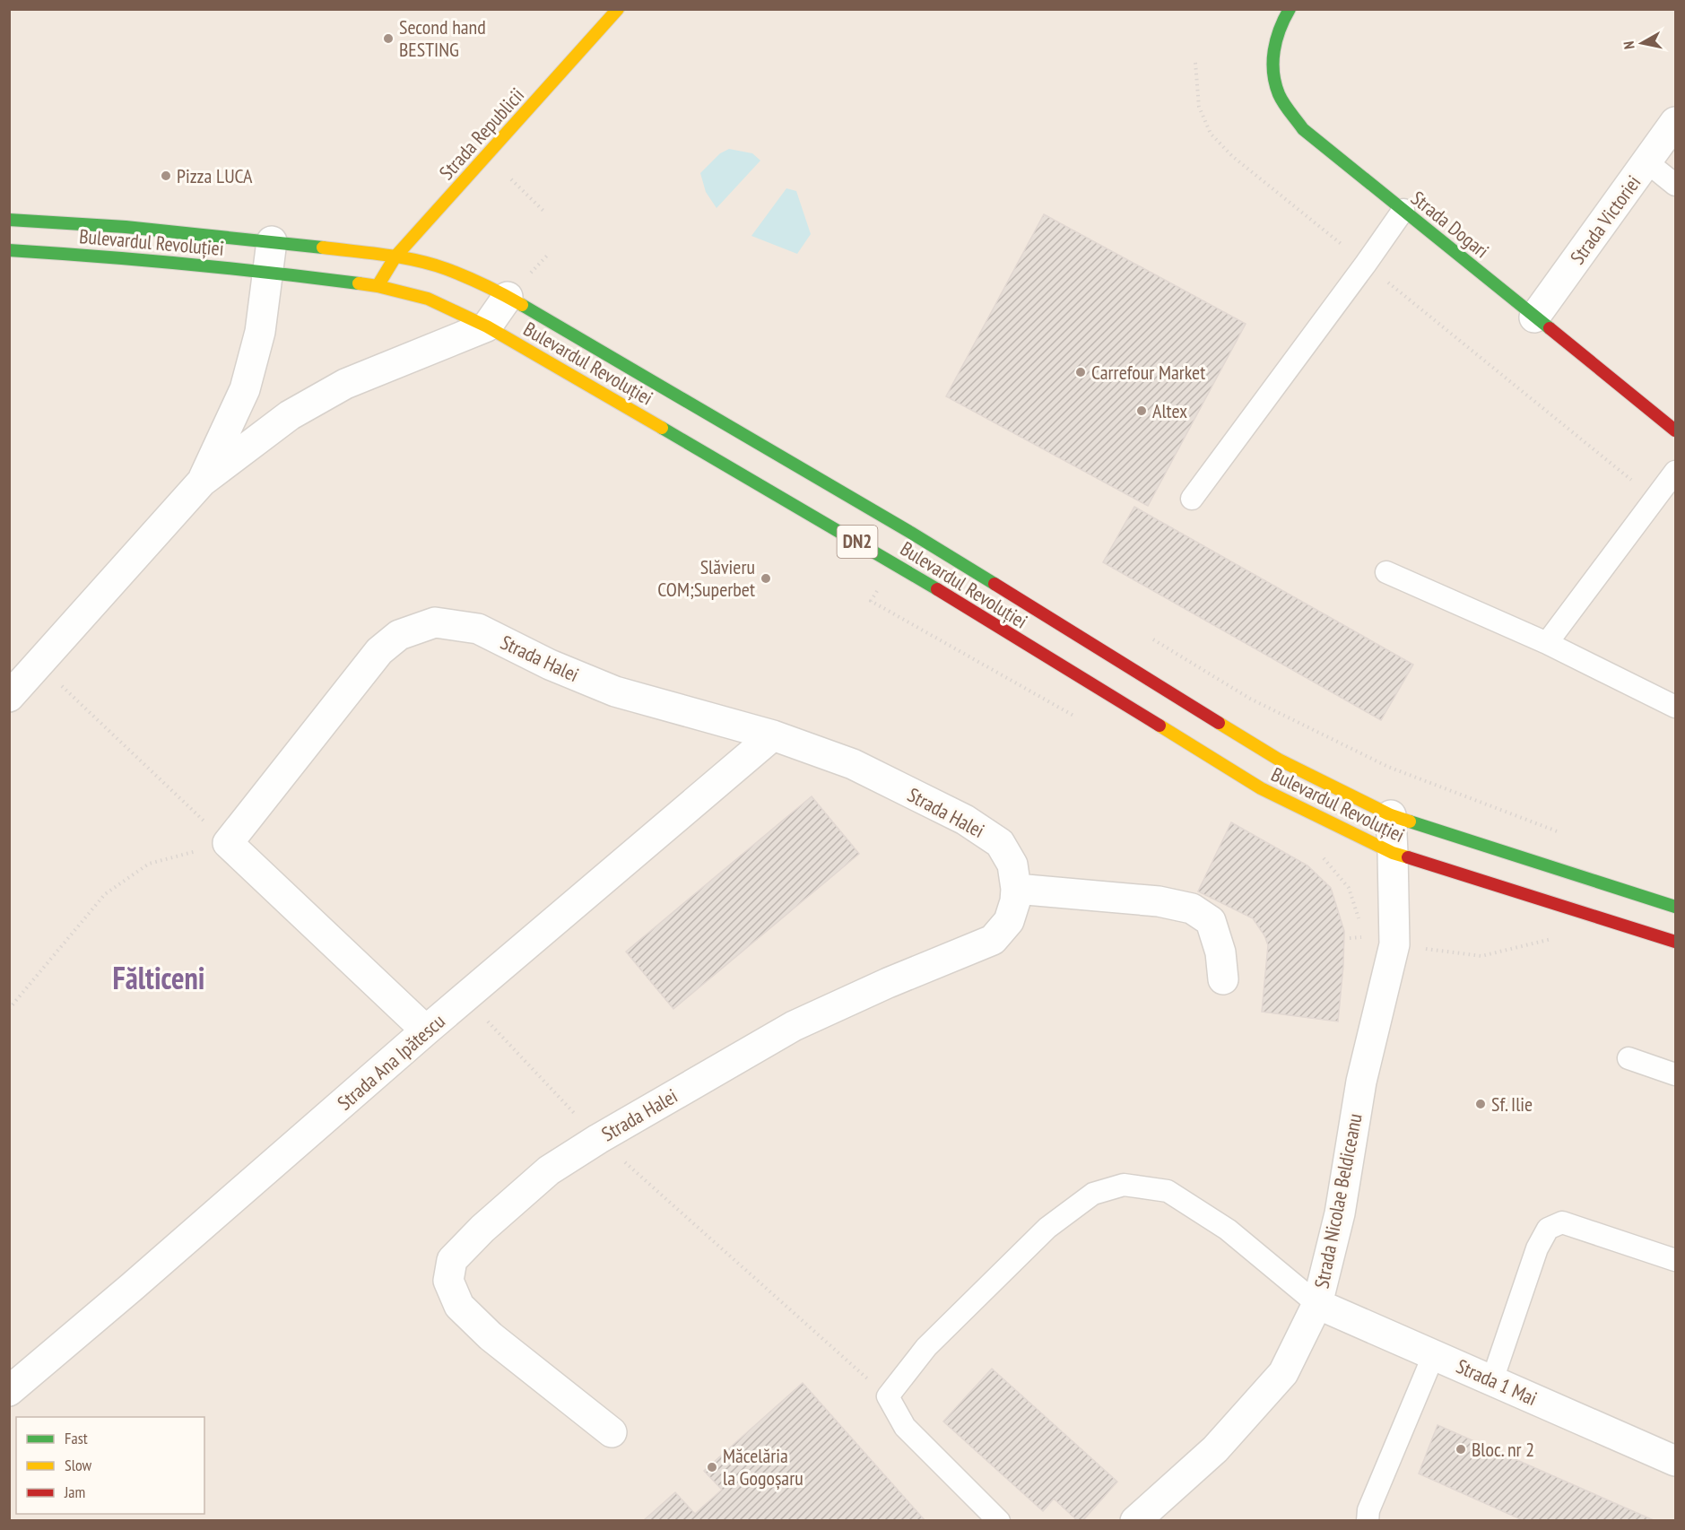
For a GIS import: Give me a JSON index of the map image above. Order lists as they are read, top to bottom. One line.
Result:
{"streets":{"main road":["Strada Republicii","Strada Dogari","Bulevardul Revoluției","DN2"],"street":["Strada Victoriei","Strada Halei","Strada Ana Ipătescu","Strada Nicolae Beldiceanu","Strada 1 Mai"]},"crossings":[["Strada Republicii","Bulevardul Revoluției"],["Strada Victoriei","Strada Dogari"],["Bulevardul Revoluției","Strada Nicolae Beldiceanu"],["Strada Halei","Strada Ana Ipătescu"],["Strada Nicolae Beldiceanu","Strada 1 Mai"]],"districts":["Fălticeni"],"places":["Second hand BESTING","Pizza LUCA","Carrefour Market","Altex","Slăvieru COM;Superbet","Sf. Ilie","Bloc. nr 2","Măcelăria la Gogoșaru"],"legend":["Fast","Slow","Jam"],"north":"left"}
